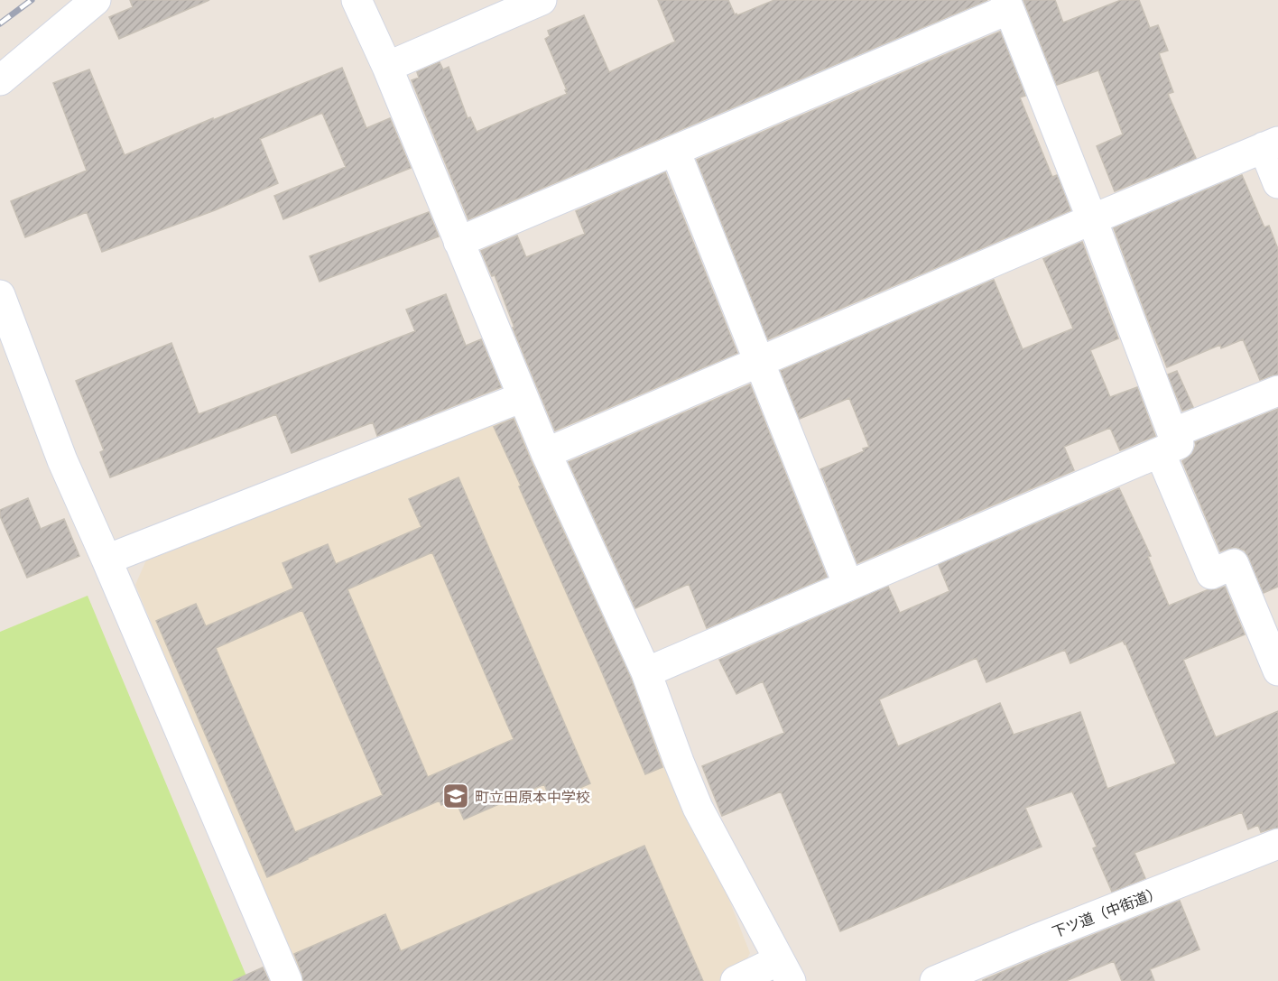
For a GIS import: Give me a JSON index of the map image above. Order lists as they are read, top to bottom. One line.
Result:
{"streets":{"street":["下ツ道（中街道）"]},"places":{"school or university":["町立田原本中学校"]}}
